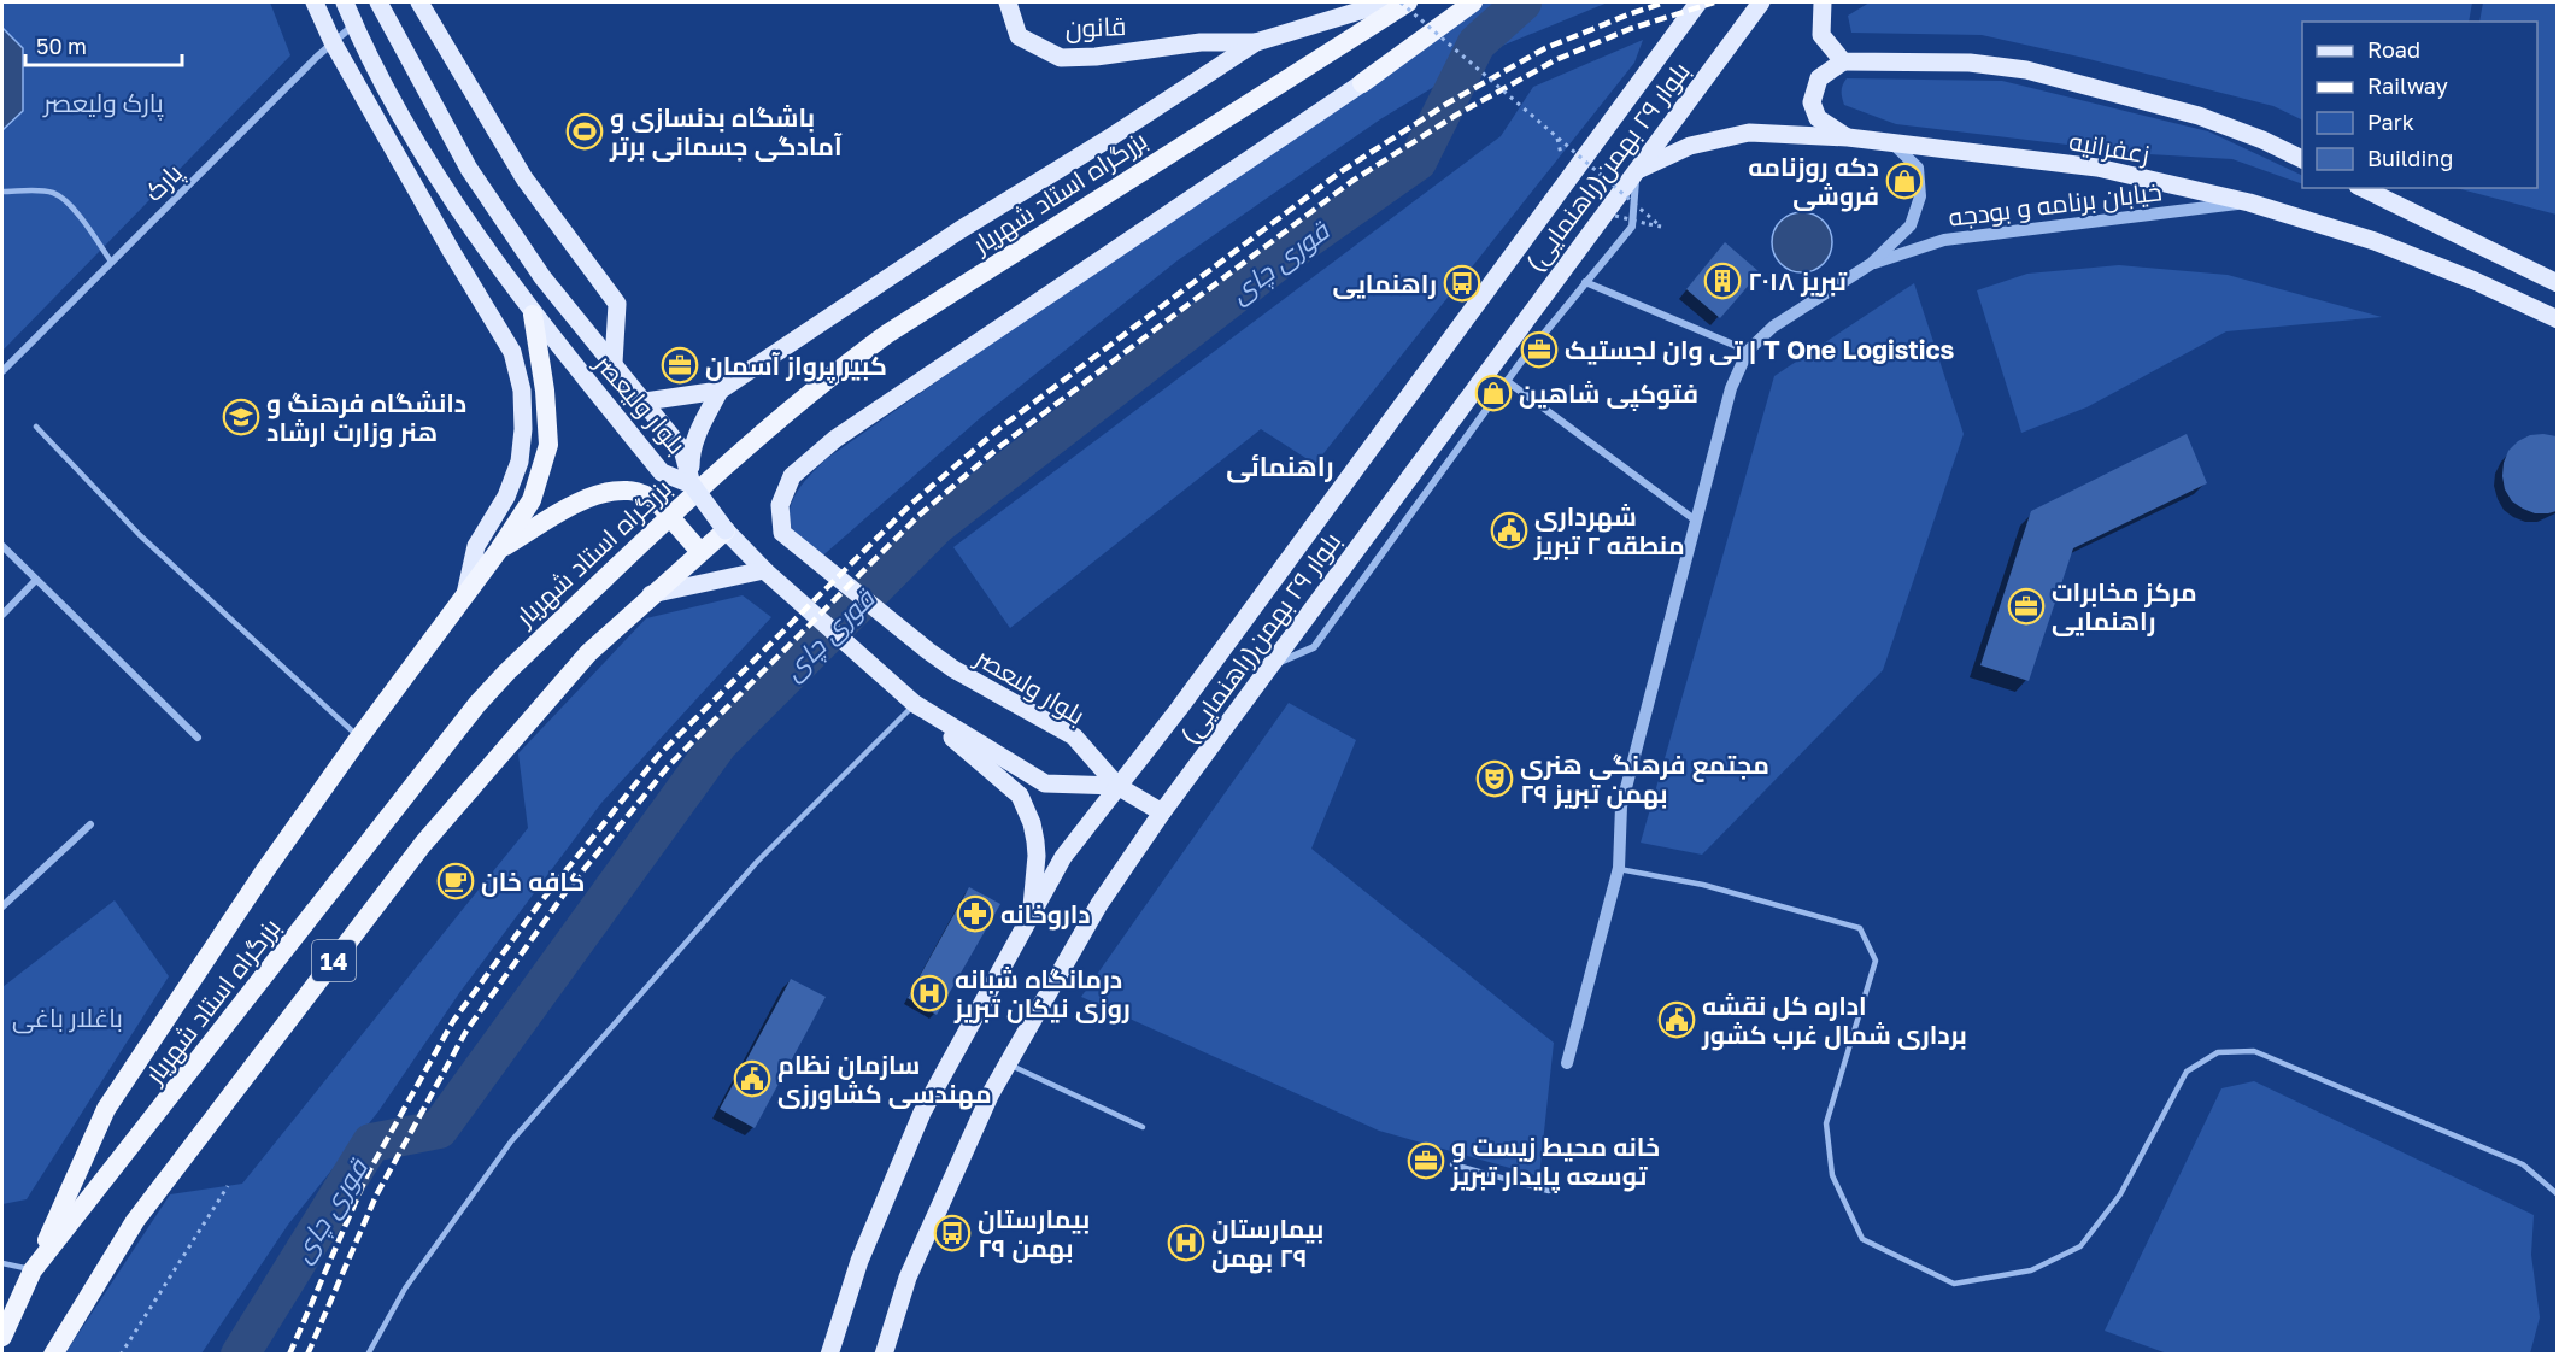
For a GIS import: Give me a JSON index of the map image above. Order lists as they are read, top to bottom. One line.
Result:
{"streets":{"highway":["بزرگراه استاد شهریار","14"],"main road":["قانون","زعفرانیه","بلوار ٢٩ بهمن(راهنمایی)","بلوار ولیعصر","بلوار ولىعصر"],"street":["پارک","خیابان برنامه و بودجه"]},"crossings":[["زعفرانیه","بلوار ٢٩ بهمن(راهنمایی)"],["زعفرانیه","خیابان برنامه و بودجه"],["بلوار ٢٩ بهمن(راهنمایی)","بلوار ولىعصر"],["پارک","بلوار ولیعصر"]],"districts":["راهنمائی"],"water":["قوری چای"],"parks":["پارک ولیعصر","باغلار باغی"],"places":{"sports":["باشگاه بدنسازی و آمادگی جسمانی برتر"],"shop":["دکه روزنامه فروشی","فتوکپی شاهین"],"building":["تبریز ۲۰۱۸"],"bus stop":["راهنمایی","بیمارستان ۲۹ بهمن"],"office":["تی وان لجستیک | T One Logistics","کبیر پرواز آسمان","مرکز مخابرات راهنمایی","خانه محیط زیست و توسعه پایدار تبریز"],"school or university":["دانشگاه فرهنگ و هنر وزارت ارشاد"],"public building":["شهرداری منطقه ۲ تبریز","اداره کل نقشه برداری شمال غرب کشور","سازمان نظام مهندسی کشاورزی"],"theatre":["مجتمع فرهنگی هنری ۲۹ بهمن تبریز"],"cafe":["کافه خان"],"pharmacy":["داروخانه"],"hospital":["درمانگاه شبانه روزی نیکان تبریز","بیمارستان ٢٩ بهمن"]},"legend":["Road","Railway","Park","Building"],"scale_bar":"50 m"}
